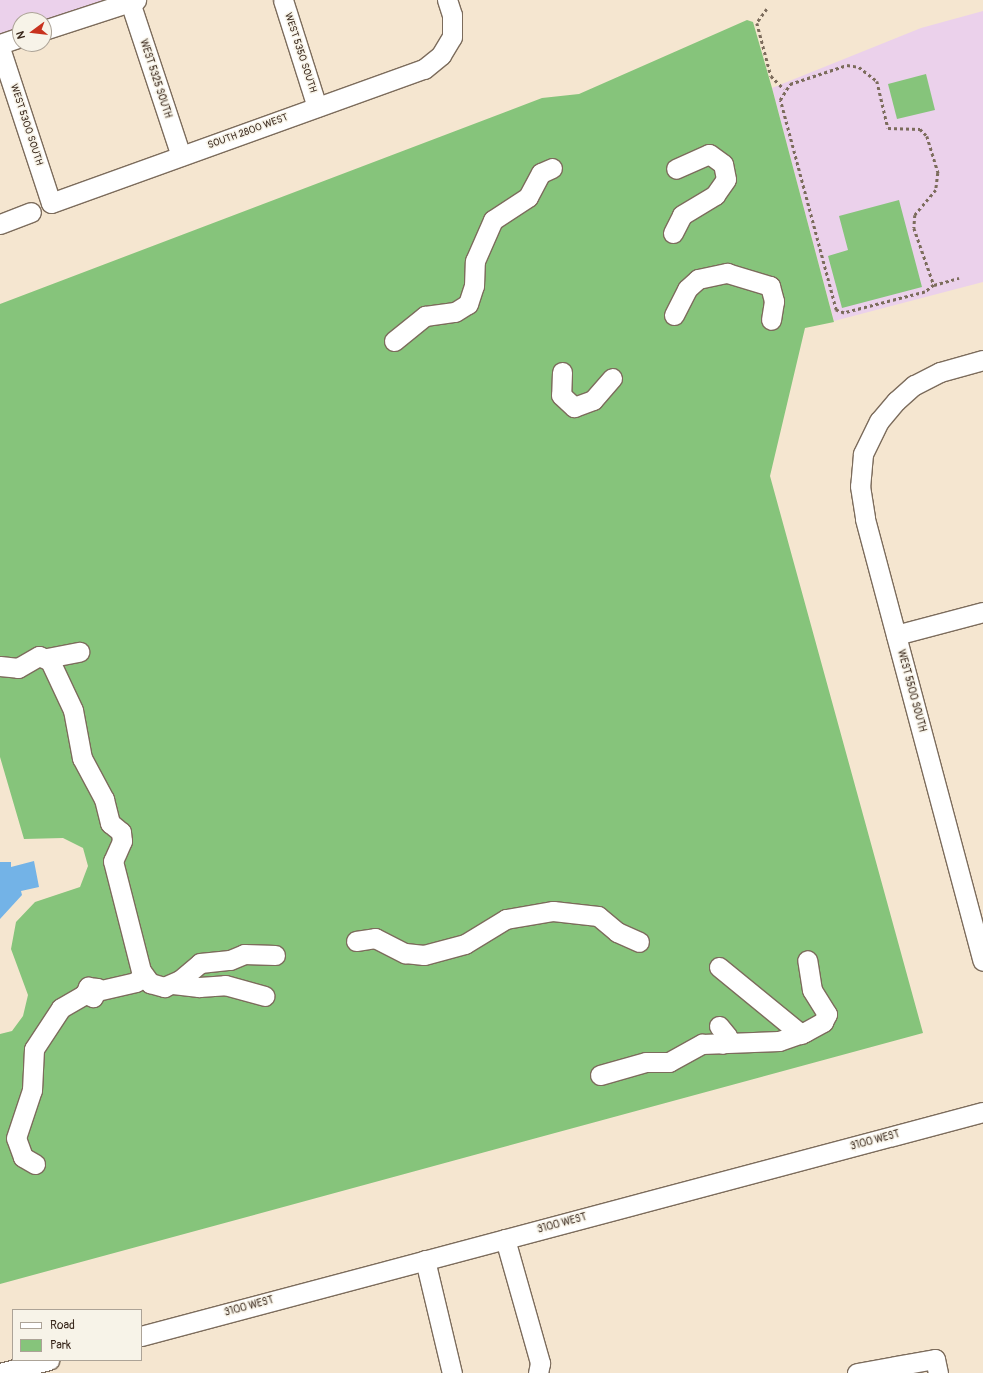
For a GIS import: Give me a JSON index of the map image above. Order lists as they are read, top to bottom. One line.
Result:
{"streets":{"street":["WEST 5350 SOUTH","WEST 5325 SOUTH","WEST 5300 SOUTH","SOUTH 2800 WEST","WEST 5500 SOUTH","3100 WEST"]},"crossings":[["WEST 5350 SOUTH","SOUTH 2800 WEST"],["WEST 5325 SOUTH","SOUTH 2800 WEST"],["WEST 5300 SOUTH","SOUTH 2800 WEST"]],"legend":["Road","Park"],"north":"left"}
